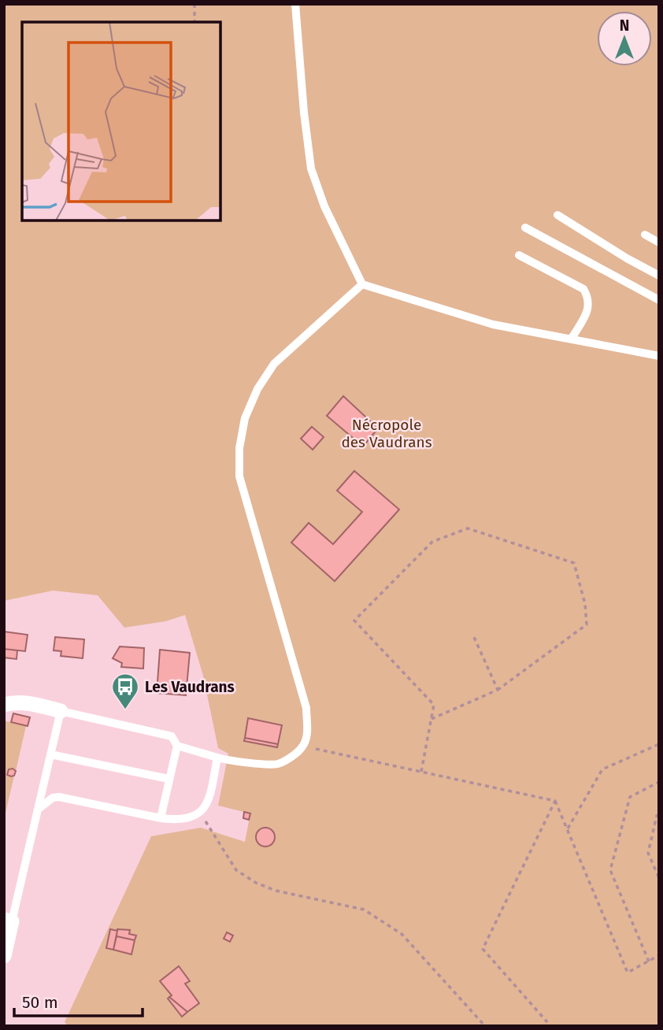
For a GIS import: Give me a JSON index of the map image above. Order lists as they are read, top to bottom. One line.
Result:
{"parks":["Nécropole des Vaudrans"],"places":{"bus stop":["Les Vaudrans"]},"scale_bar":"50 m","north":"top"}
